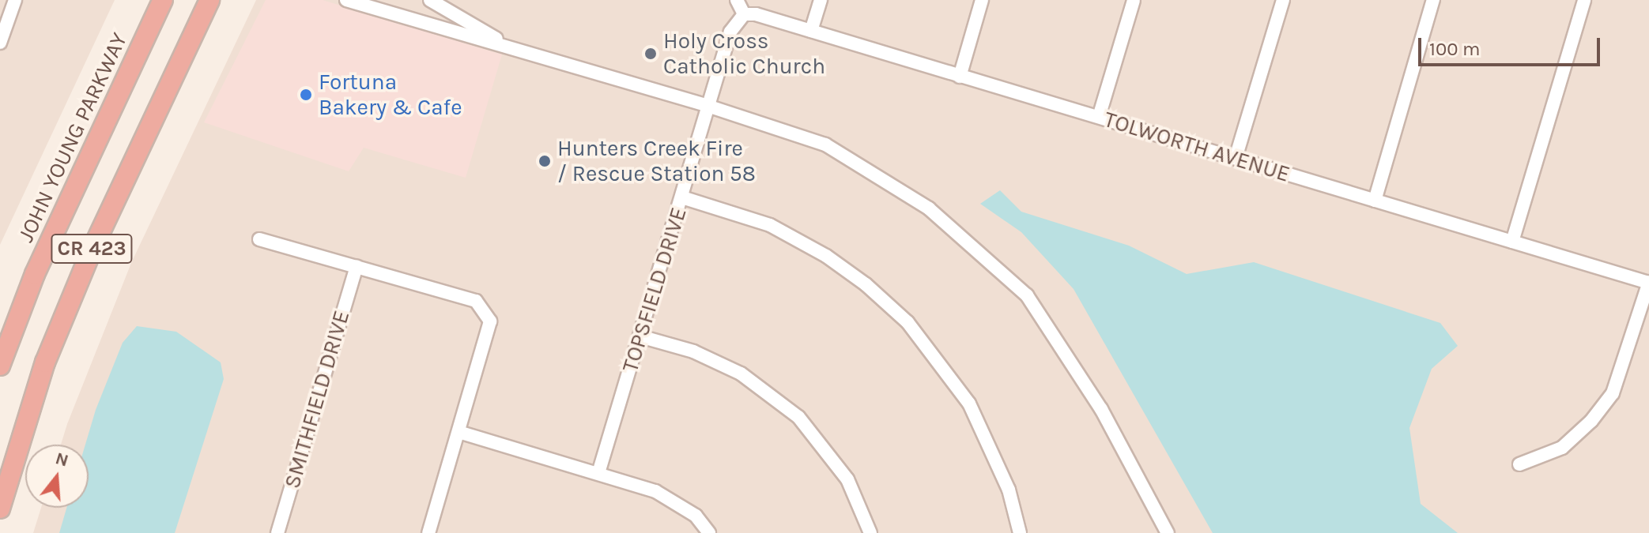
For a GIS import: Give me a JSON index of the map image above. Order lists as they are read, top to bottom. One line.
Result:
{"streets":{"highway":["JOHN YOUNG PARKWAY","CR 423"],"street":["TOLWORTH AVENUE","TOPSFIELD DRIVE","SMITHFIELD DRIVE"]},"crossings":[["TOLWORTH AVENUE","TOPSFIELD DRIVE"]],"places":["Holy Cross Catholic Church","Fortuna Bakery & Cafe","Hunters Creek Fire / Rescue Station 58"],"scale_bar":"100 m","north":"top"}
